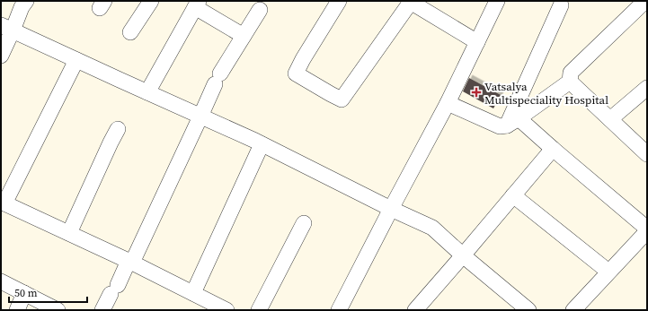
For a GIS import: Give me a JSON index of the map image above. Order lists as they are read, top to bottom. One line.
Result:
{"places":{"health":["Vatsalya Multispeciality Hospital"]},"scale_bar":"50 m"}
